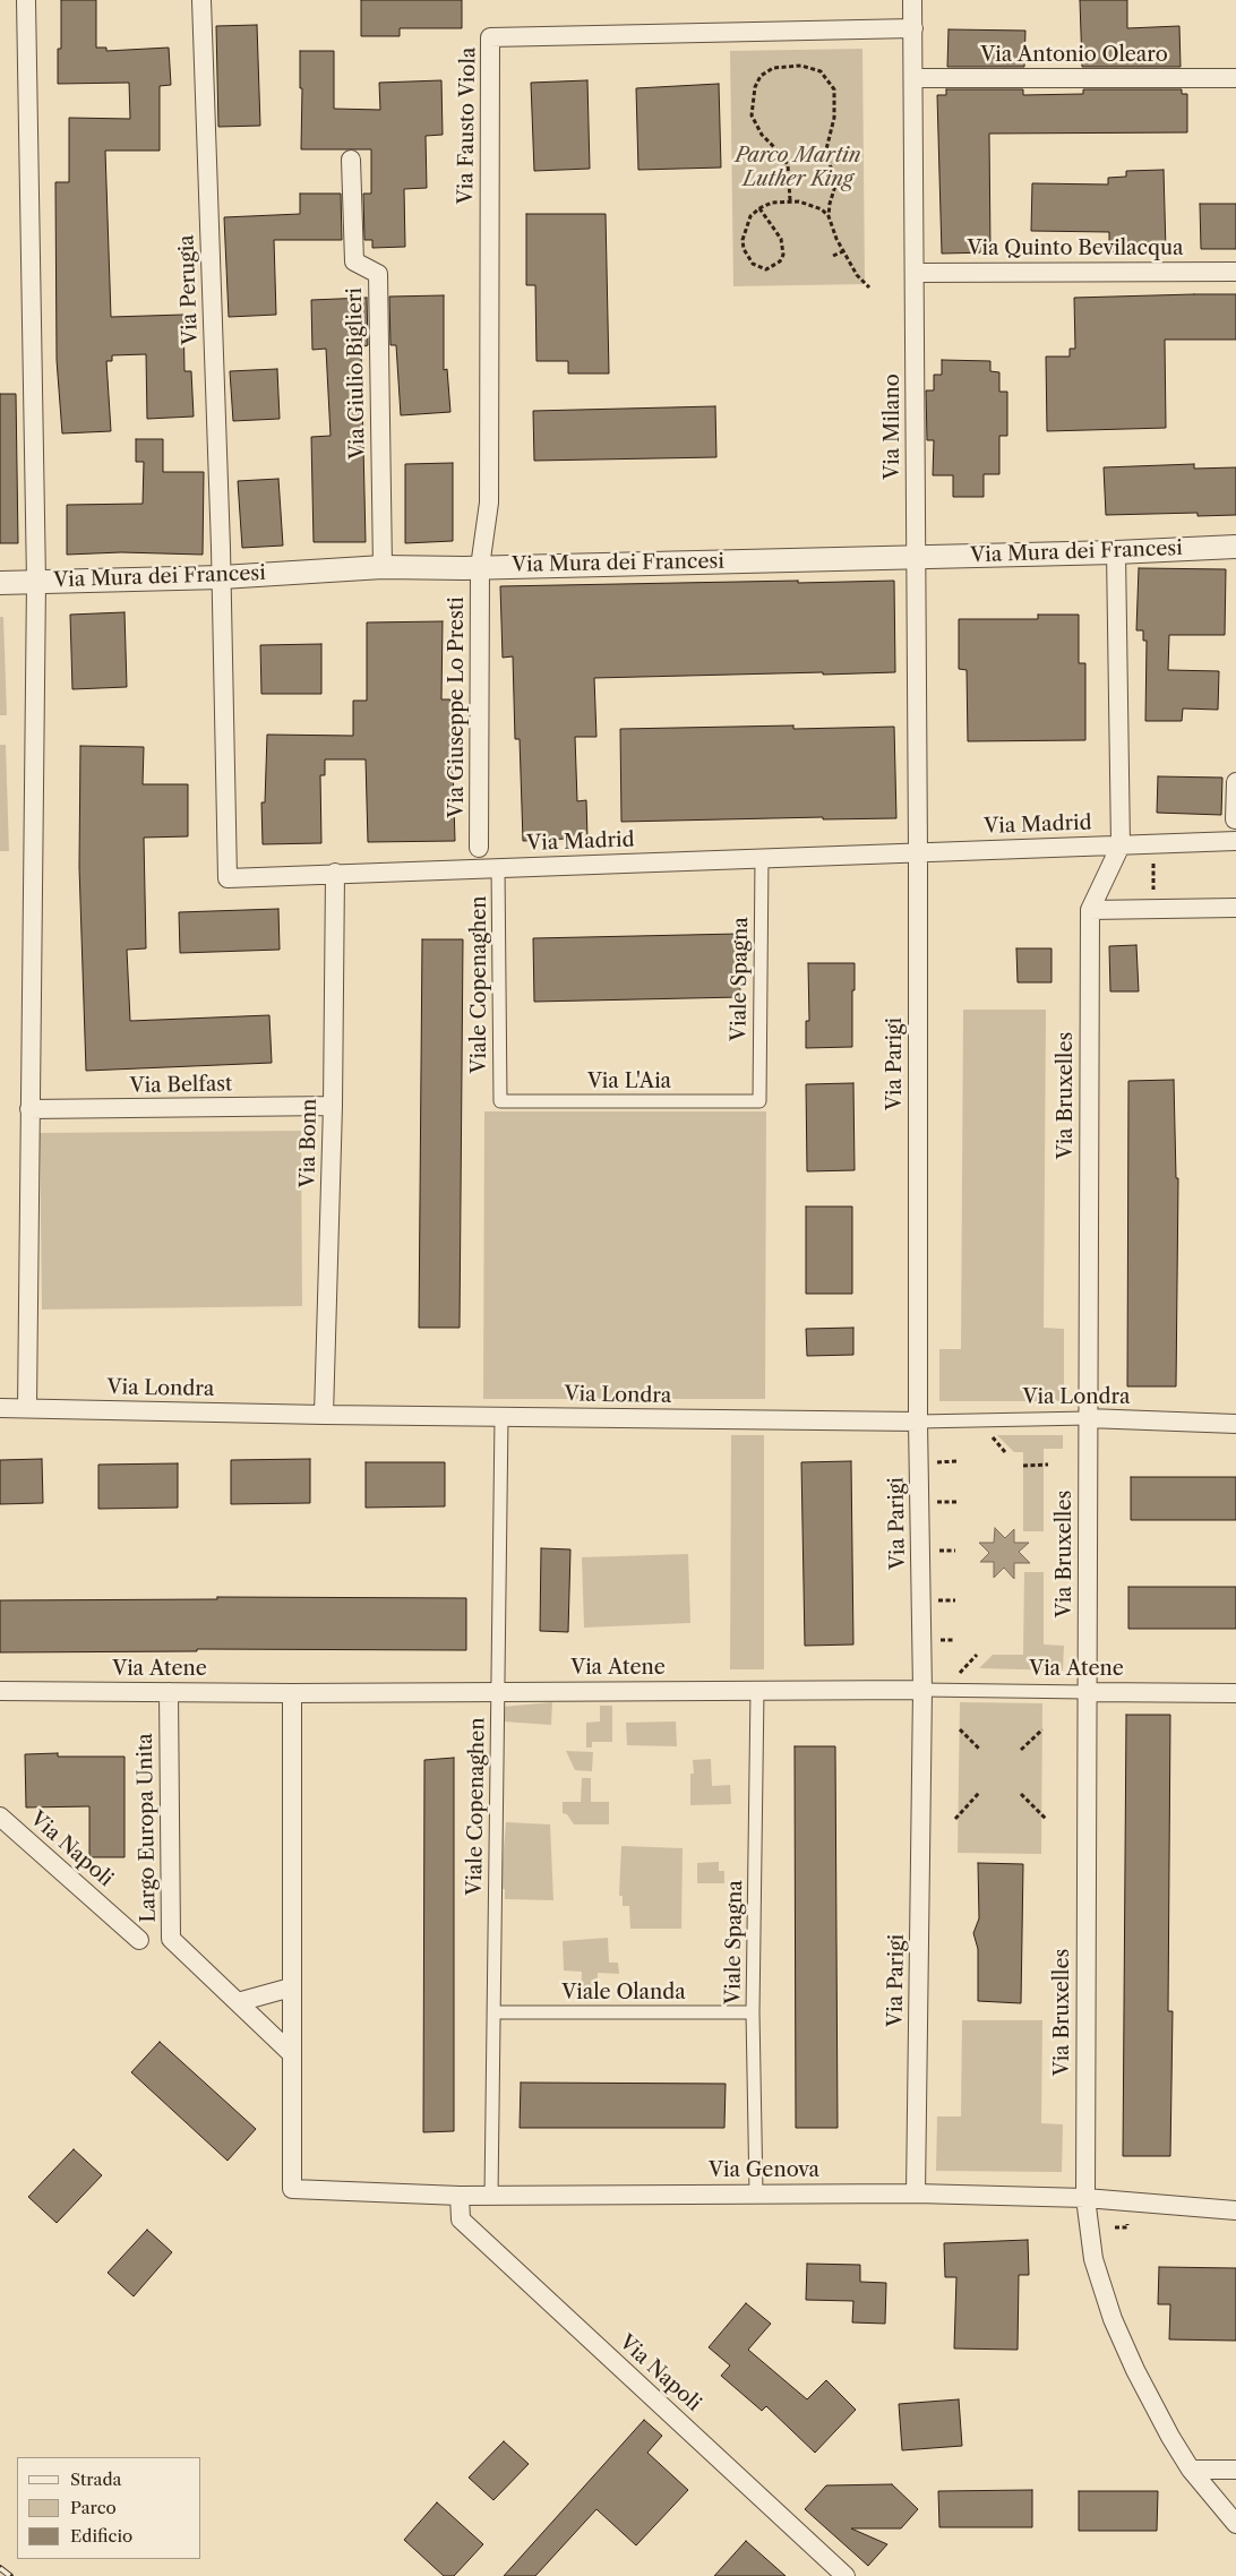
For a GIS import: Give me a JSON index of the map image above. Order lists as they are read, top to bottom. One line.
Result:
{"streets":{"street":["Via Antonio Olearo","Via Fausto Viola","Via Quinto Bevilacqua","Via Perugia","Via Giulio Biglieri","Via Milano","Via Mura dei Francesi","Via Giuseppe Lo Presti","Via Madrid","Viale Spagna","Viale Copenaghen","Via Parigi","Via L'Aia","Via Belfast","Via Bruxelles","Via Bonn","Via Londra","Via Atene","Largo Europa Unita","Via Napoli","Viale Olanda","Via Genova"]},"crossings":[["Via Antonio Olearo","Via Milano"],["Via Fausto Viola","Via Milano"],["Via Fausto Viola","Via Mura dei Francesi"],["Via Fausto Viola","Via Giuseppe Lo Presti"],["Via Quinto Bevilacqua","Via Milano"],["Via Perugia","Via Mura dei Francesi"],["Via Perugia","Via Madrid"],["Via Giulio Biglieri","Via Mura dei Francesi"],["Via Milano","Via Mura dei Francesi"],["Via Milano","Via Madrid"],["Via Milano","Via Parigi"],["Via Mura dei Francesi","Via Giuseppe Lo Presti"],["Via Mura dei Francesi","Via Madrid"],["Via Mura dei Francesi","Via Bruxelles"],["Via Madrid","Viale Spagna"],["Via Madrid","Viale Copenaghen"],["Via Madrid","Via Parigi"],["Via Madrid","Via Bruxelles"],["Via Madrid","Via Bonn"],["Viale Spagna","Via L'Aia"],["Viale Spagna","Via Atene"],["Viale Spagna","Viale Olanda"],["Viale Spagna","Via Genova"],["Viale Copenaghen","Via L'Aia"],["Viale Copenaghen","Via Londra"],["Viale Copenaghen","Via Atene"],["Viale Copenaghen","Viale Olanda"],["Viale Copenaghen","Via Genova"],["Via Parigi","Via Londra"],["Via Parigi","Via Atene"],["Via Parigi","Via Genova"],["Via Belfast","Via Bonn"],["Via Bruxelles","Via Londra"],["Via Bruxelles","Via Atene"],["Via Bruxelles","Via Genova"],["Via Bonn","Via Londra"],["Via Atene","Largo Europa Unita"],["Largo Europa Unita","Via Genova"],["Via Napoli","Via Genova"]],"parks":["Parco Martin Luther King"],"legend":["Strada","Parco","Edificio"]}
